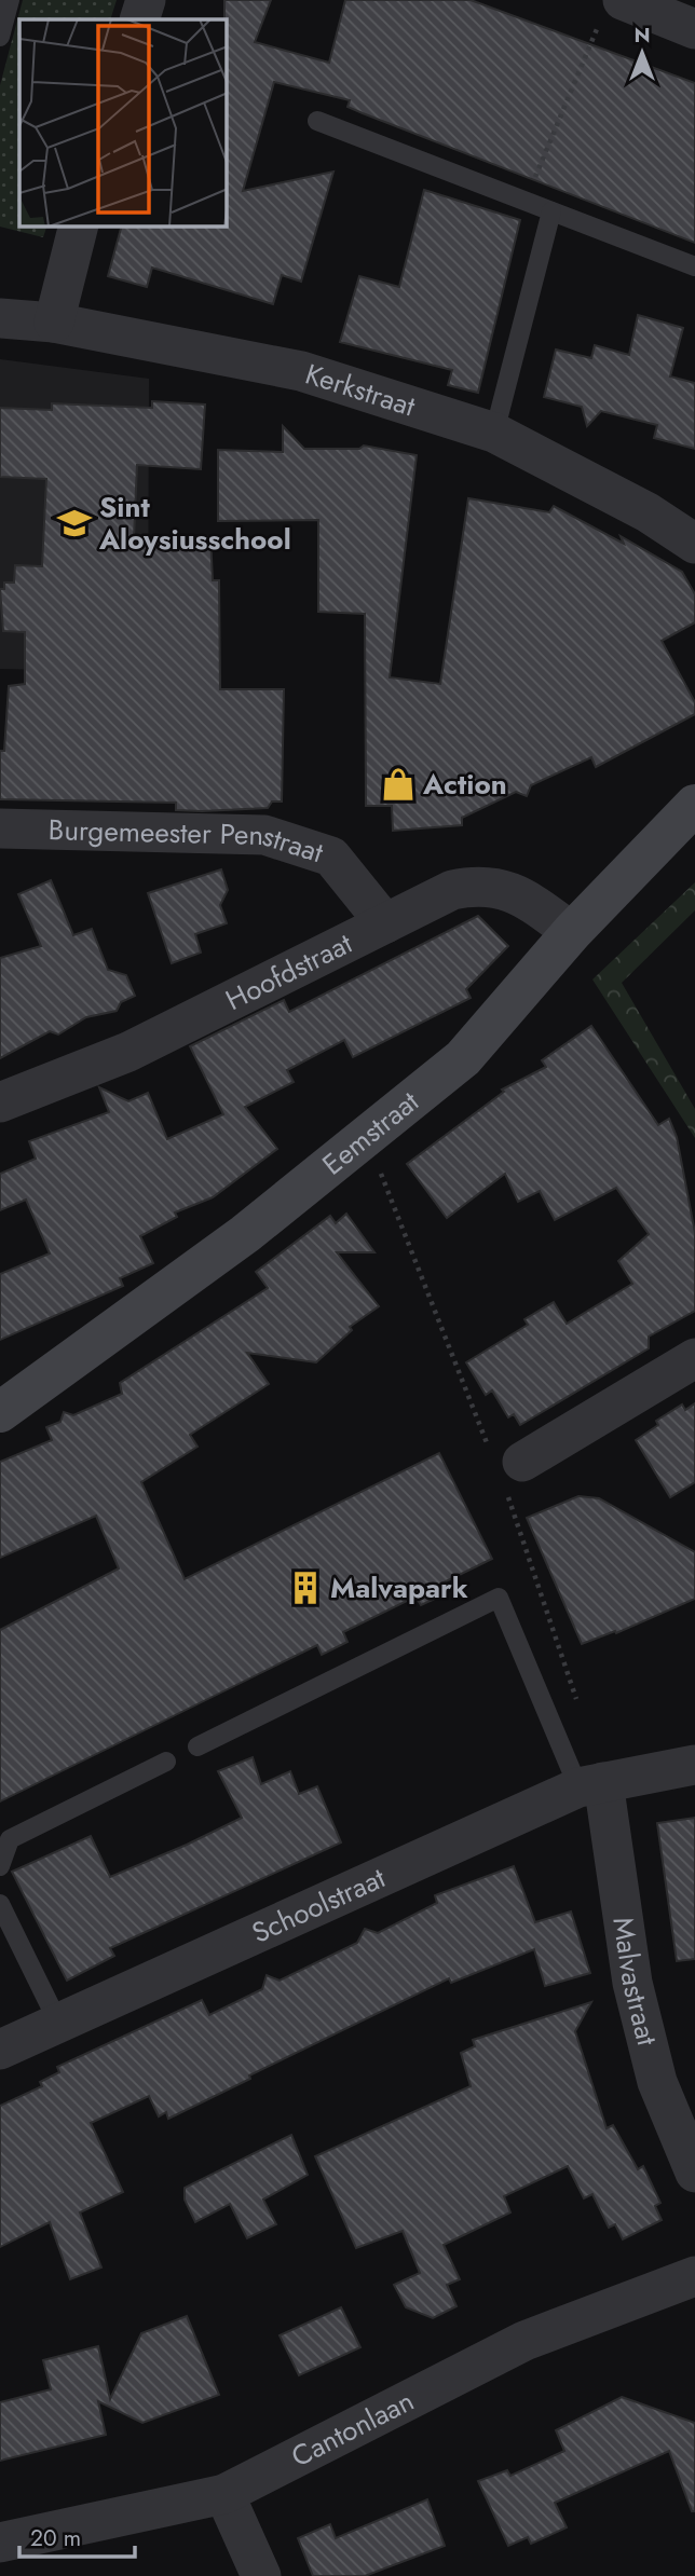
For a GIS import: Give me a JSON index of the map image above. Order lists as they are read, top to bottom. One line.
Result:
{"streets":{"main road":["Eemstraat"],"street":["Kerkstraat","Burgemeester Penstraat","Hoofdstraat","Schoolstraat","Malvastraat","Cantonlaan"]},"crossings":[["Burgemeester Penstraat","Hoofdstraat"],["Hoofdstraat","Eemstraat"],["Schoolstraat","Malvastraat"]],"places":{"school or university":["Sint Aloysiusschool"],"shop":["Action"],"building":["Malvapark"]},"scale_bar":"20 m","north":"top"}
